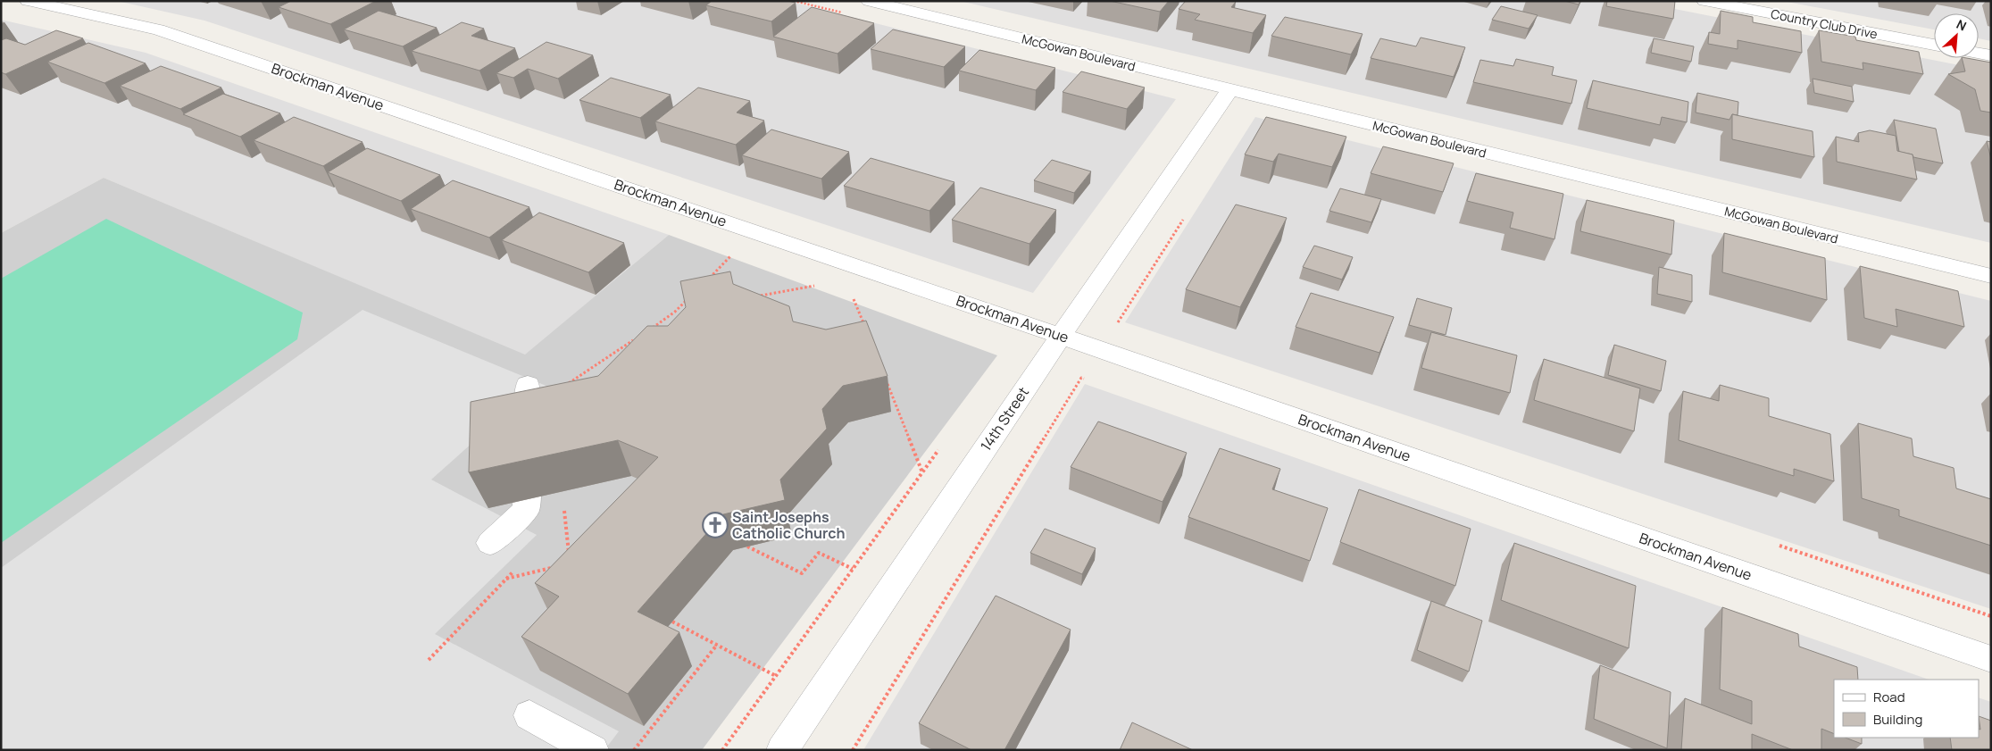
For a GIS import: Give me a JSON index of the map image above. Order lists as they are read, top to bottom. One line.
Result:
{"streets":{"street":["Country Club Drive","McGowan Boulevard","Brockman Avenue","14th Street"]},"crossings":[["McGowan Boulevard","14th Street"],["Brockman Avenue","14th Street"]],"places":{"church":["Saint Josephs Catholic Church"]},"legend":["Road","Building"],"north":"top right"}
